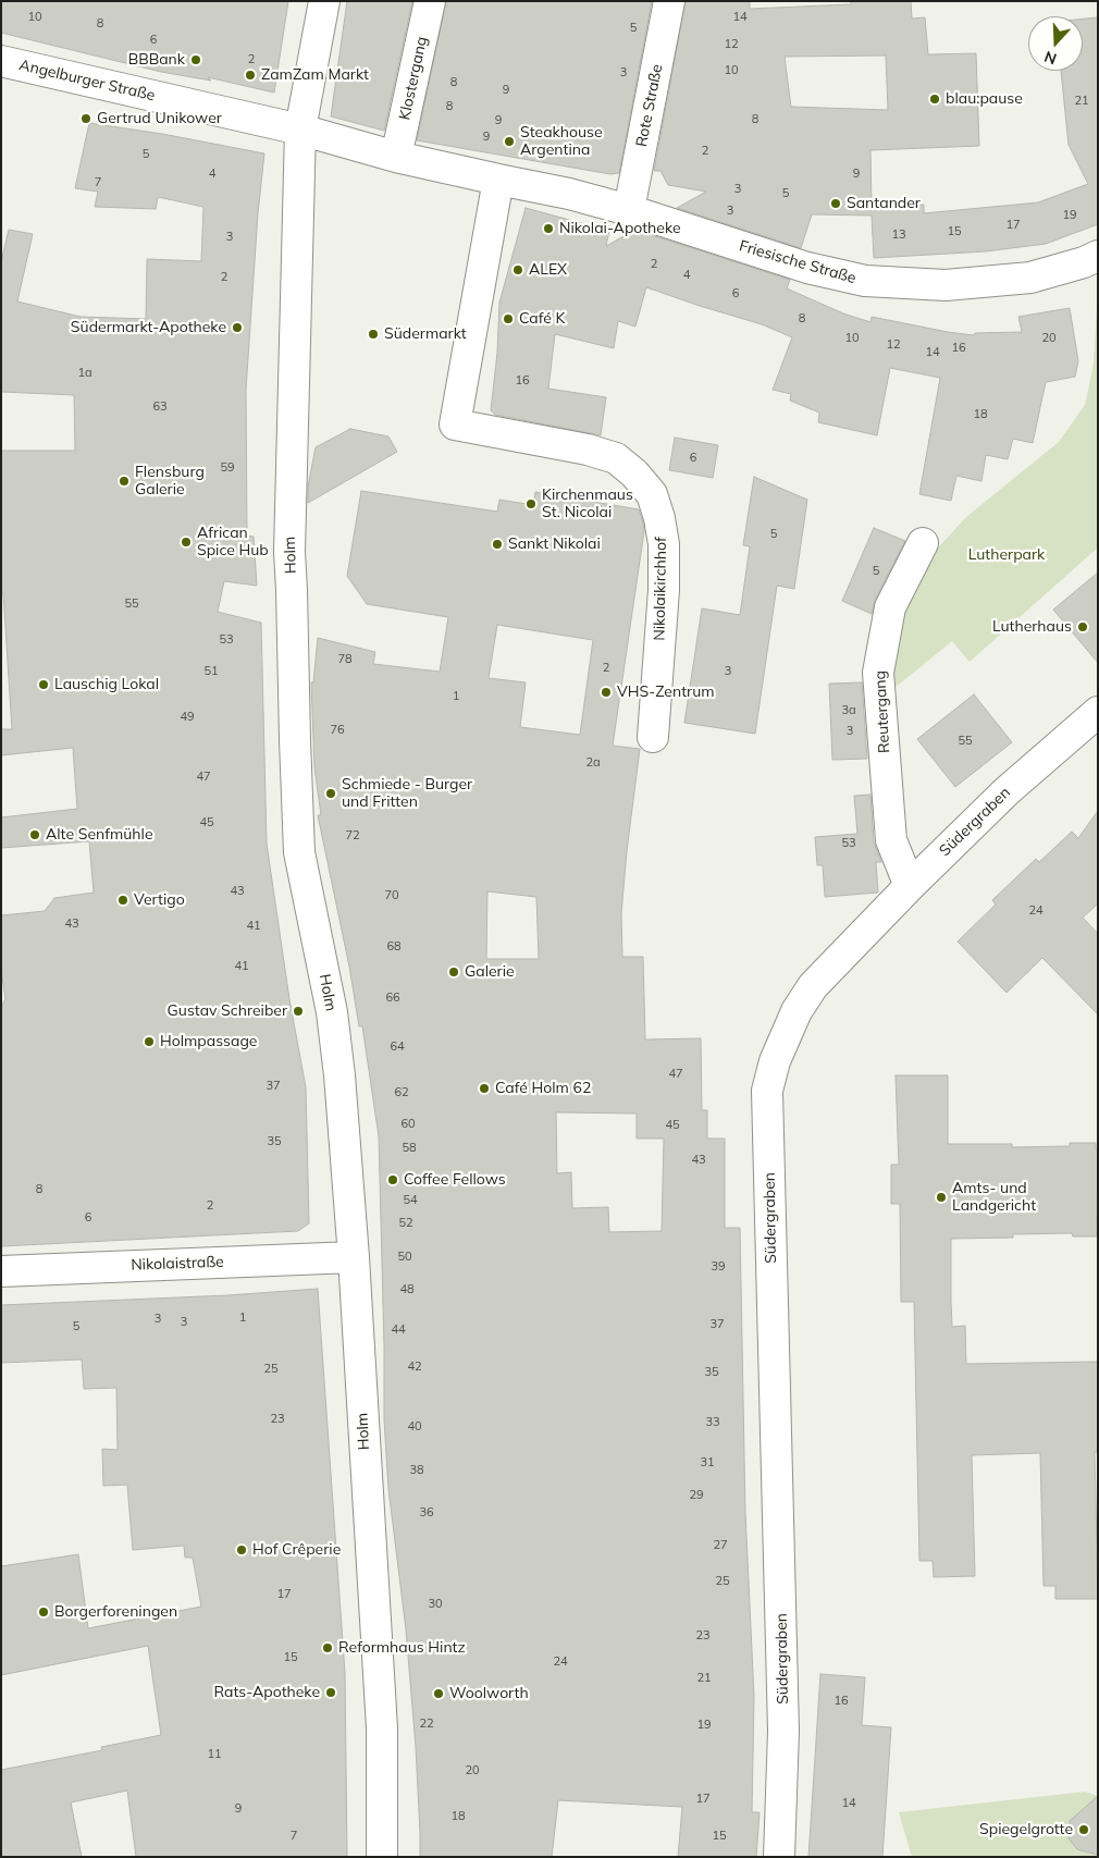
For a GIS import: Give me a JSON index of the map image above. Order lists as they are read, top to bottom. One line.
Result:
{"streets":{"street":["Klostergang","Angelburger Straße","Rote Straße","Friesische Straße","Holm","Nikolaikirchhof","Reutergang","Südergraben","Nikolaistraße"]},"crossings":[["Angelburger Straße","Holm"],["Rote Straße","Friesische Straße"],["Holm","Nikolaistraße"],["Reutergang","Südergraben"]],"parks":["Lutherpark"],"places":["BBBank","ZamZam Markt","blau:pause","Gertrud Unikower","Steakhouse Argentina","Santander","Nikolai-Apotheke","ALEX","Café K","Südermarkt-Apotheke","Südermarkt","Flensburg Galerie","Kirchenmaus St. Nicolai","African Spice Hub","Sankt Nikolai","Lutherhaus","Lauschig Lokal","VHS-Zentrum","Schmiede - Burger und Fritten","Alte Senfmühle","Vertigo","Galerie","Gustav Schreiber","Holmpassage","Café Holm 62","Coffee Fellows","Amts- und Landgericht","Hof Crêperie","Borgerforeningen","Reformhaus Hintz","Rats-Apotheke","Woolworth","Spiegelgrotte"],"house_numbers":["10","14","8","5","6","12","2","10","3","8","9","21","8","8","9","9","2","5","4","9","7","3","5","3","19","17","15","13","3","2","4","2","6","8","10","20","12","16","14","1a","16","63","18","6","59","5","5","55","53","78","2","51","3","1","3a","49","76","3","55","2a","47","45","72","53","43","70","24","43","41","68","41","66","64","47","37","62","60","45","35","58","43","8","54","2","6","52","50","39","48","1","3","3","37","5","44","42","25","35","23","33","40","31","38","29","36","27","25","17","30","23","15","24","21","16","22","19","11","20","17","14","9","18","7","15"],"north":"bottom"}
